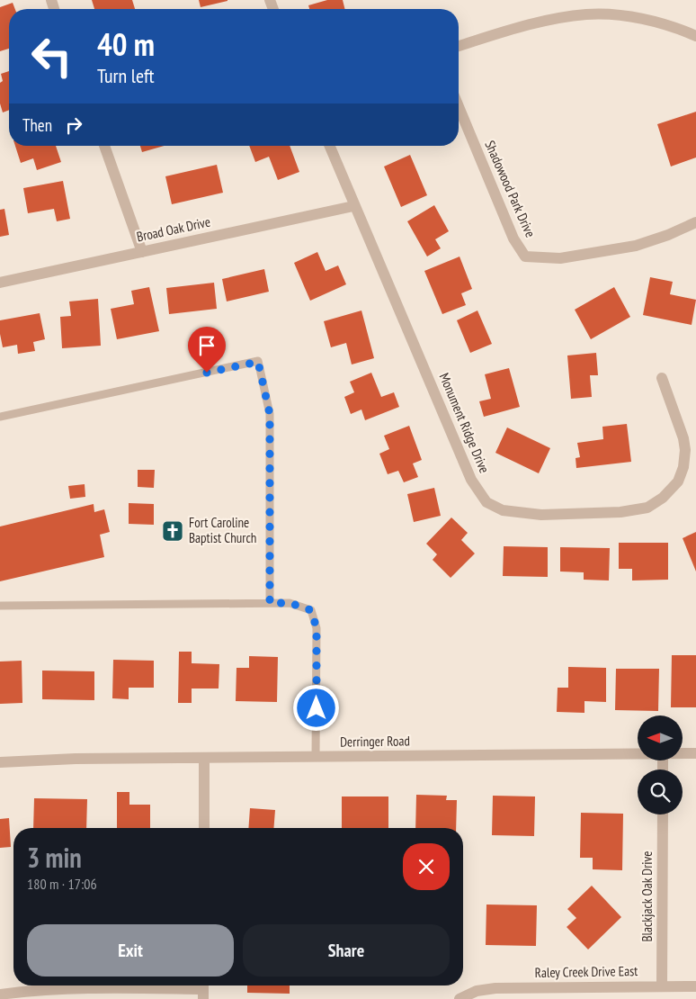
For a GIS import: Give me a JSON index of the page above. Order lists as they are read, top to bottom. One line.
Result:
{"streets":{"street":["Shadowood Park Drive","Broad Oak Drive","Monument Ridge Drive","Derringer Road","Blackjack Oak Drive","Raley Creek Drive East"]},"crossings":[["Broad Oak Drive","Monument Ridge Drive"],["Blackjack Oak Drive","Raley Creek Drive East"]],"places":{"church":["Fort Caroline Baptist Church"]},"north":"left","page":{"turn":["40 m","Turn left"],"then":"Then","heading":["3 min","180 m · 17:06"],"buttons":["Exit","Share"]}}
